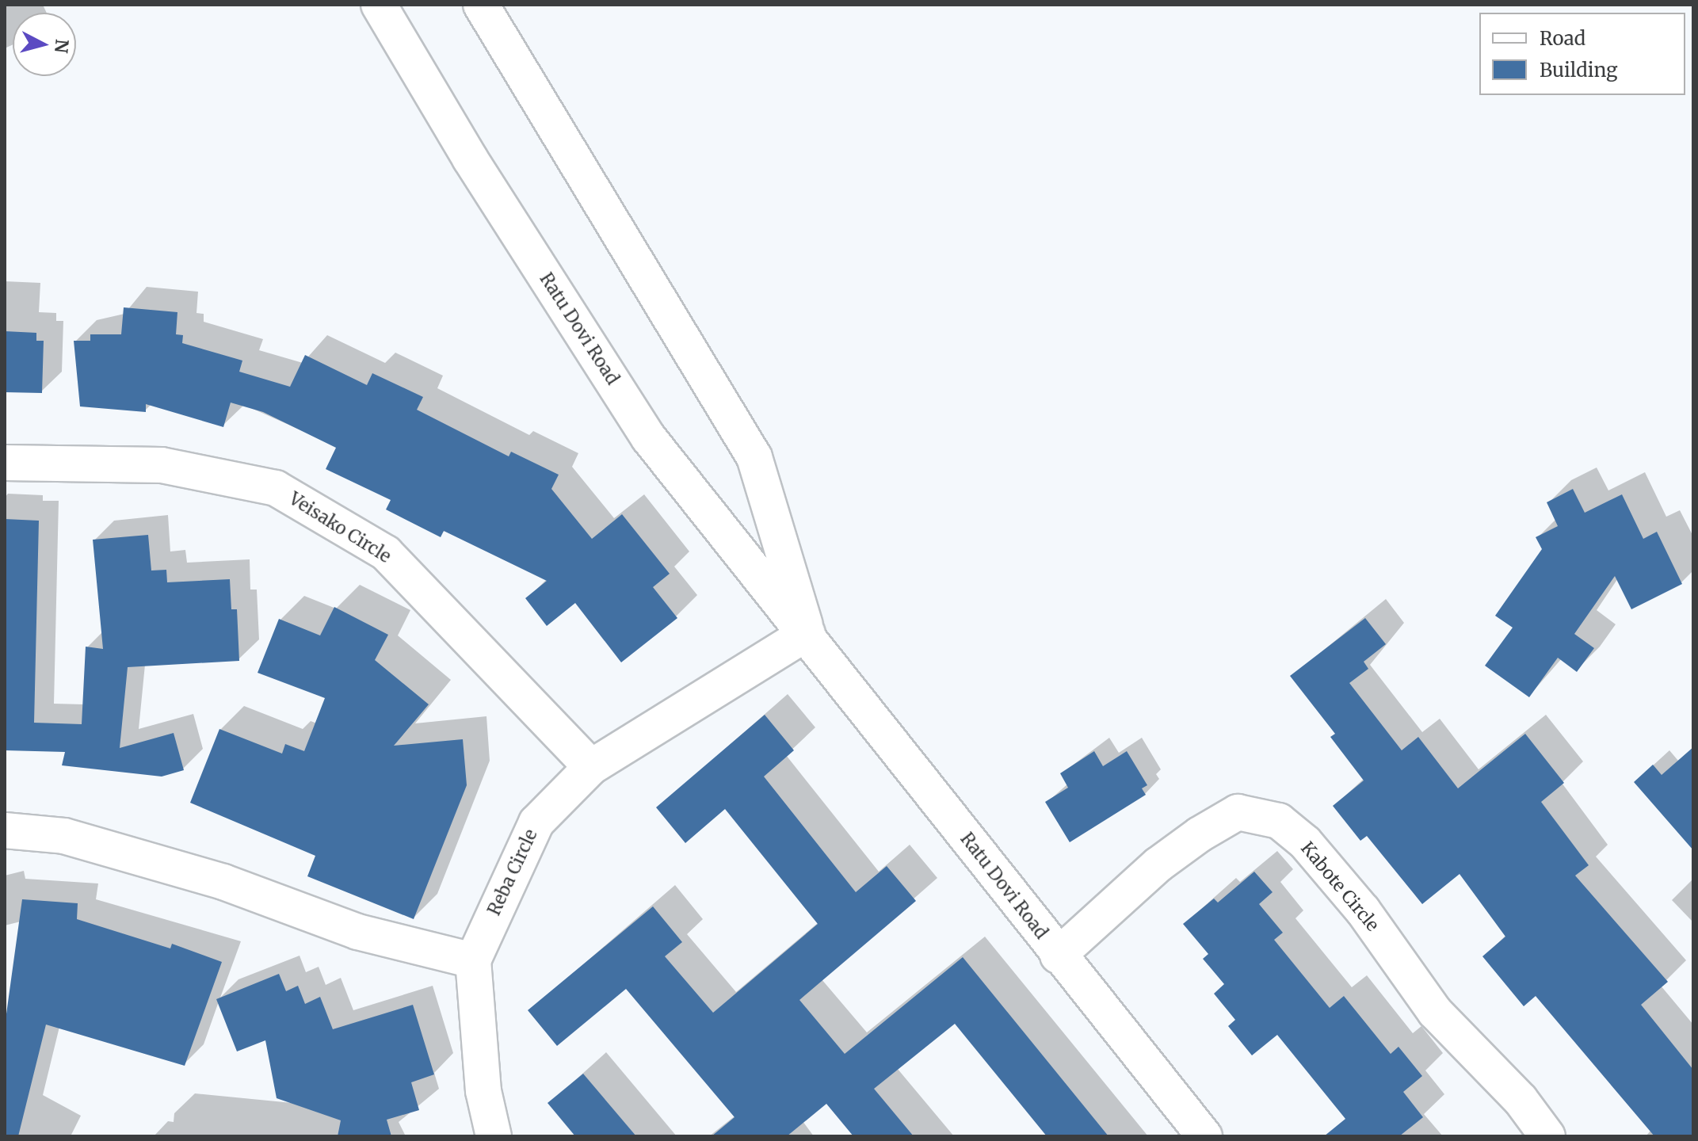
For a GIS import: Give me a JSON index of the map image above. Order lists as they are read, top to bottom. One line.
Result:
{"streets":{"street":["Ratu Dovi Road","Veisako Circle","Reba Circle","Kabote Circle"]},"crossings":[["Ratu Dovi Road","Reba Circle"],["Ratu Dovi Road","Kabote Circle"],["Veisako Circle","Reba Circle"]],"legend":["Road","Building"],"north":"right"}
